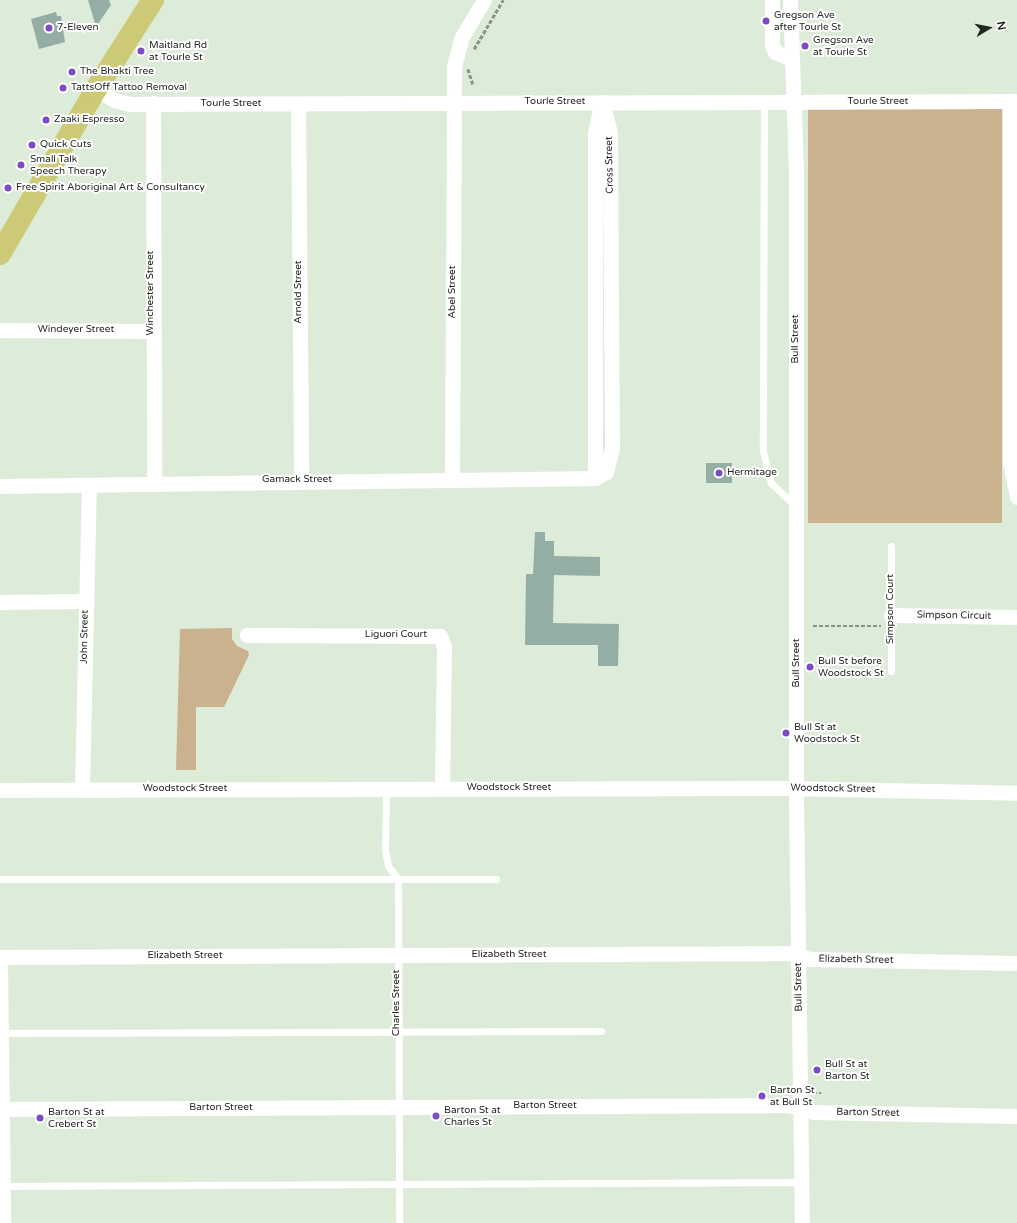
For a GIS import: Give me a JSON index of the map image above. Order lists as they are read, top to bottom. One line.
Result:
{"streets":{"street":["Tourle Street","Cross Street","Arnold Street","Abel Street","Winchester Street","Windeyer Street","Bull Street","Gamack Street","Simpson Circuit","Liguori Court","John Street","Woodstock Street","Elizabeth Street","Barton Street"],"lane":["Simpson Court","Charles Street"]},"crossings":[["Tourle Street","Cross Street"],["Tourle Street","Arnold Street"],["Tourle Street","Abel Street"],["Tourle Street","Winchester Street"],["Tourle Street","Bull Street"],["Cross Street","Gamack Street"],["Arnold Street","Gamack Street"],["Abel Street","Gamack Street"],["Winchester Street","Windeyer Street"],["Winchester Street","Gamack Street"],["Bull Street","Woodstock Street"],["Bull Street","Elizabeth Street"],["Bull Street","Barton Street"],["Gamack Street","John Street"],["Simpson Court","Simpson Circuit"],["Liguori Court","Woodstock Street"],["John Street","Woodstock Street"],["Elizabeth Street","Charles Street"],["Charles Street","Barton Street"]],"places":["Gregson Ave after Tourle St","7-Eleven","Gregson Ave at Tourle St","Maitland Rd at Tourle St","The Bhakti Tree","TattsOff Tattoo Removal","Zaaki Espresso","Quick Cuts","Small Talk Speech Therapy","Free Spirit Aboriginal Art & Consultancy","Hermitage","Bull St before Woodstock St","Bull St at Woodstock St","Bull St at Barton St","Barton St at Bull St","Barton St at Charles St","Barton St at Crebert St"],"north":"right"}
